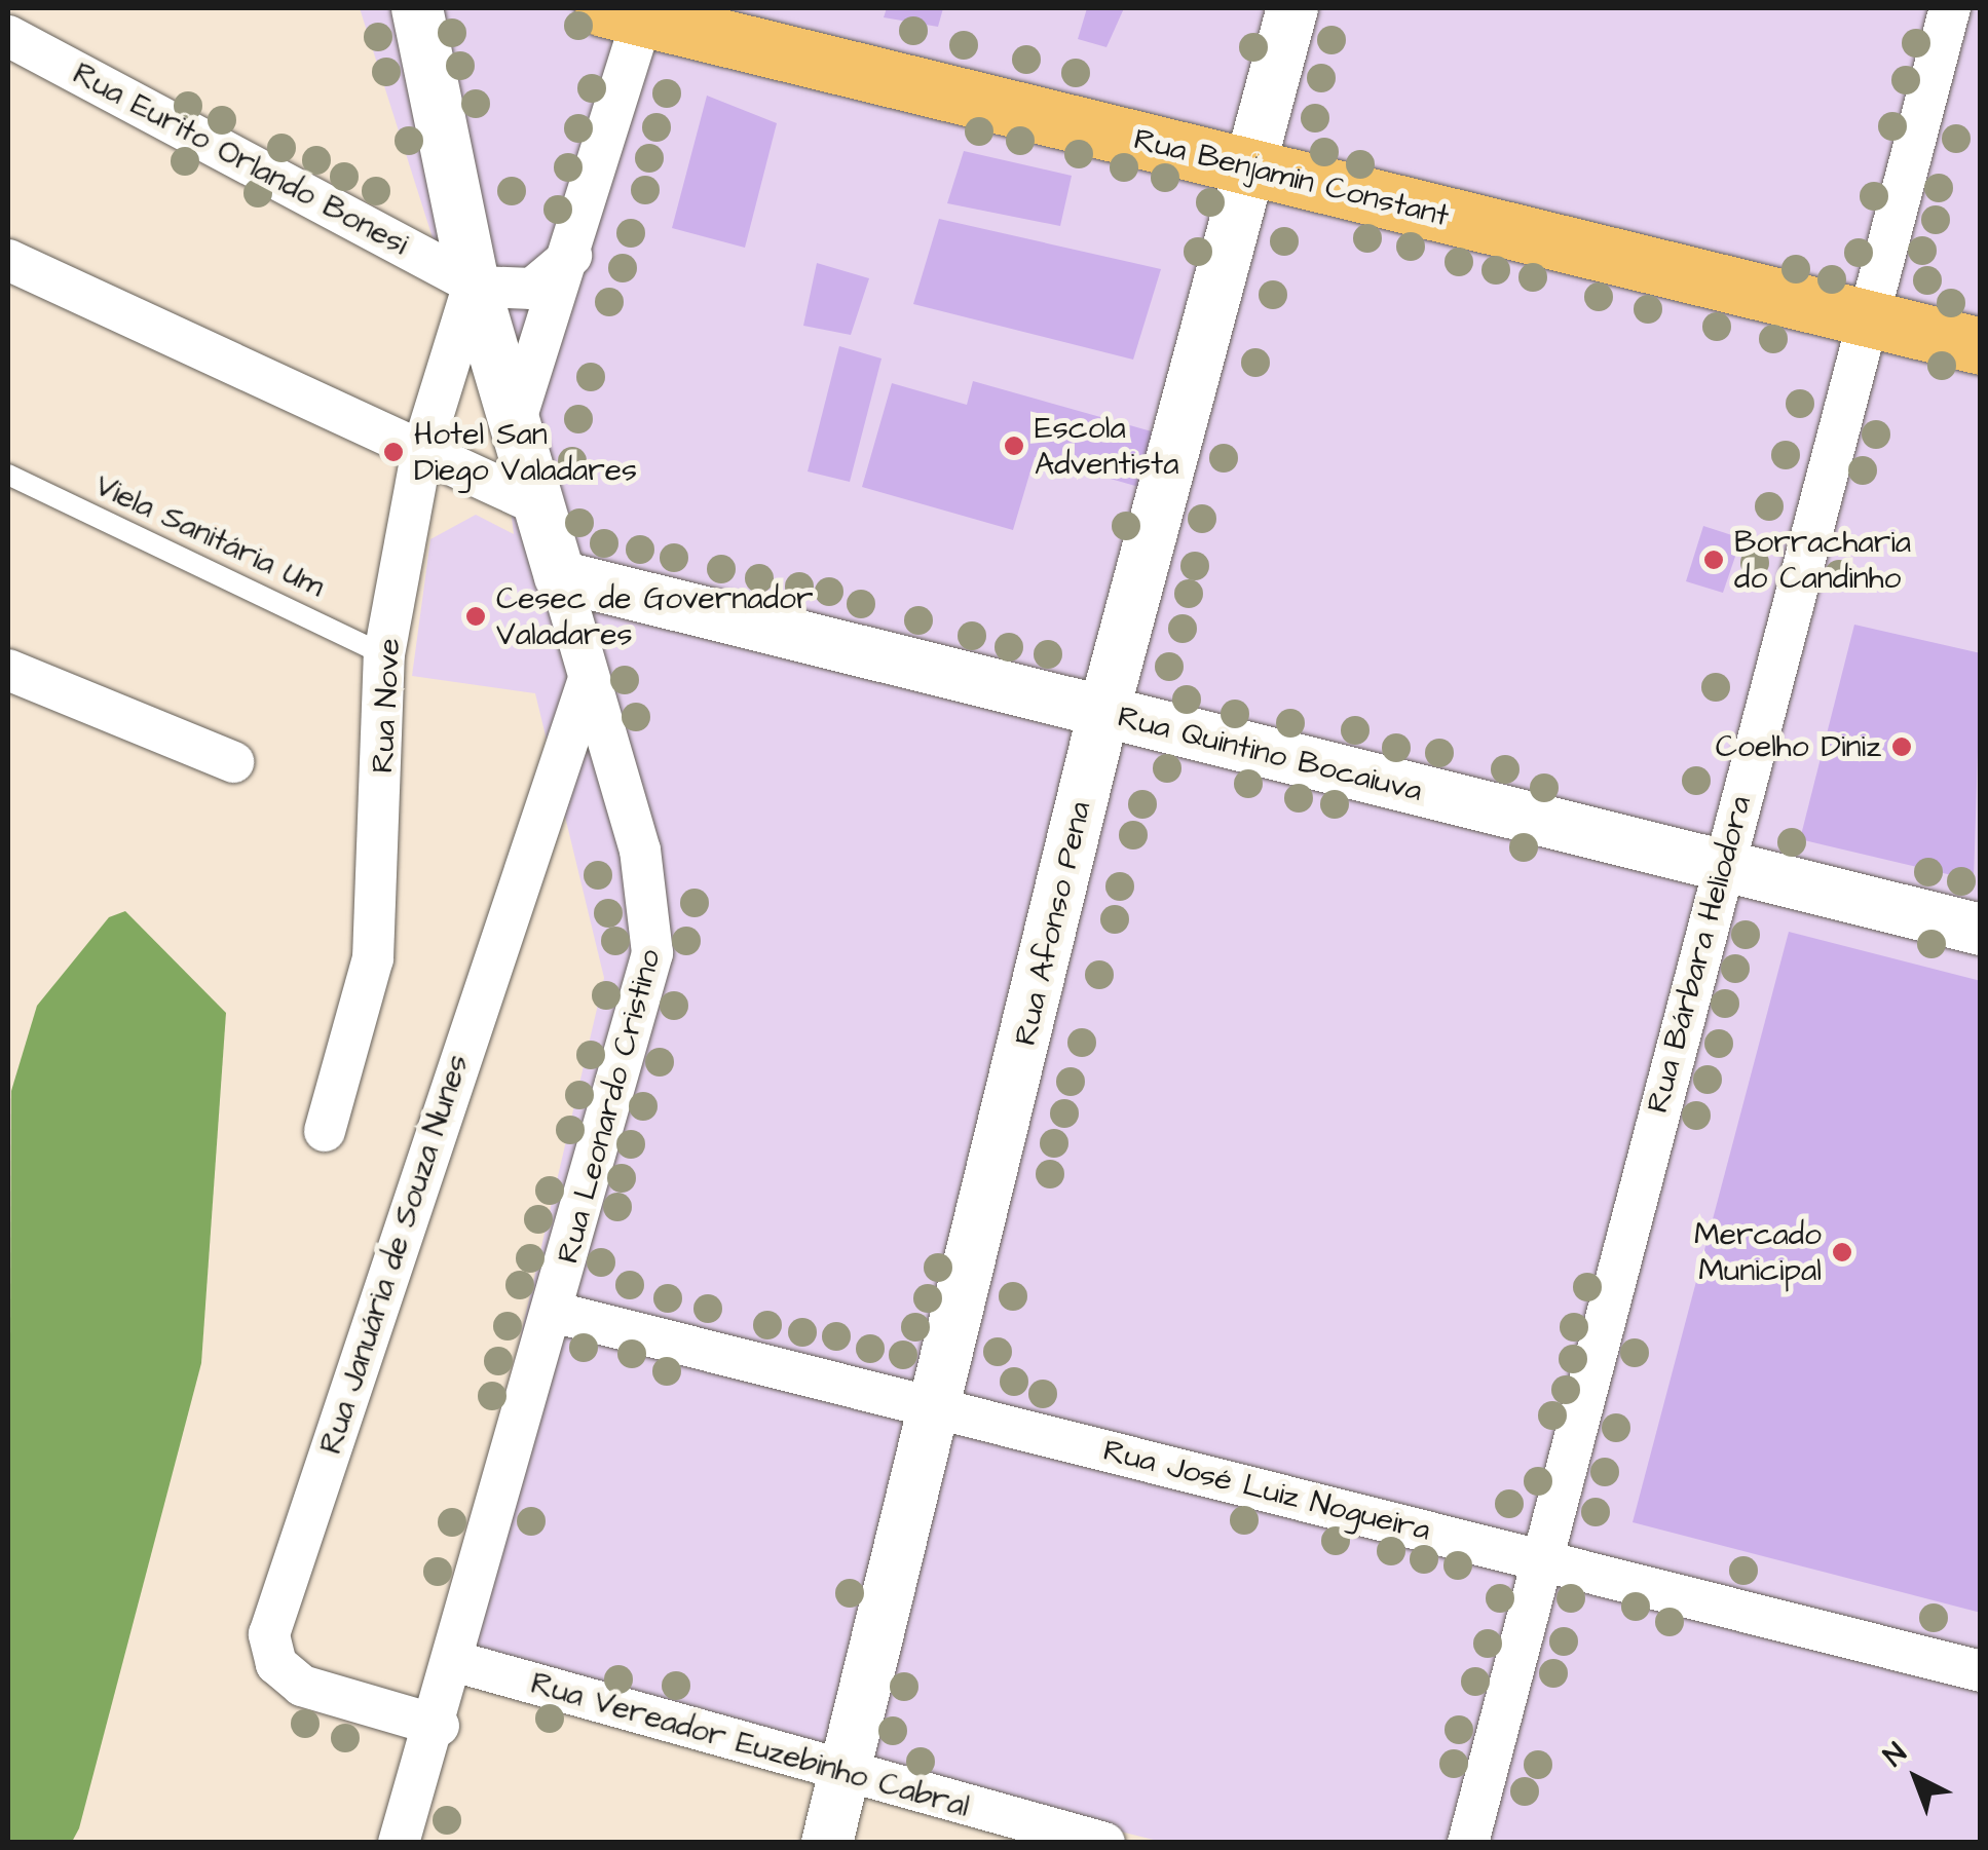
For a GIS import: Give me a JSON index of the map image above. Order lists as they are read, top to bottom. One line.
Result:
{"streets":{"main road":["Rua Benjamin Constant"],"street":["Rua Eurito Orlando Bonesi","Rua Nove","Rua Quintino Bocaiuva","Rua Afonso Pena","Rua Bárbara Heliodora","Rua Leonardo Cristino","Rua Januária de Souza Nunes","Rua José Luiz Nogueira","Rua Vereador Euzebinho Cabral"],"lane":["Viela Sanitária Um"]},"crossings":[["Rua Eurito Orlando Bonesi","Rua Nove"],["Rua Eurito Orlando Bonesi","Rua Leonardo Cristino"],["Rua Benjamin Constant","Rua Afonso Pena"],["Rua Benjamin Constant","Rua Bárbara Heliodora"],["Viela Sanitária Um","Rua Nove"],["Rua Nove","Rua Leonardo Cristino"],["Rua Quintino Bocaiuva","Rua Afonso Pena"],["Rua Quintino Bocaiuva","Rua Bárbara Heliodora"],["Rua Quintino Bocaiuva","Rua Leonardo Cristino"],["Rua Afonso Pena","Rua José Luiz Nogueira"],["Rua Afonso Pena","Rua Vereador Euzebinho Cabral"],["Rua Bárbara Heliodora","Rua José Luiz Nogueira"],["Rua Leonardo Cristino","Rua Januária de Souza Nunes"],["Rua Leonardo Cristino","Rua José Luiz Nogueira"],["Rua Leonardo Cristino","Rua Vereador Euzebinho Cabral"]],"places":["Escola Adventista","Hotel San Diego Valadares","Borracharia do Candinho","Cesec de Governador Valadares","Coelho Diniz","Mercado Municipal"],"north":"top left"}
